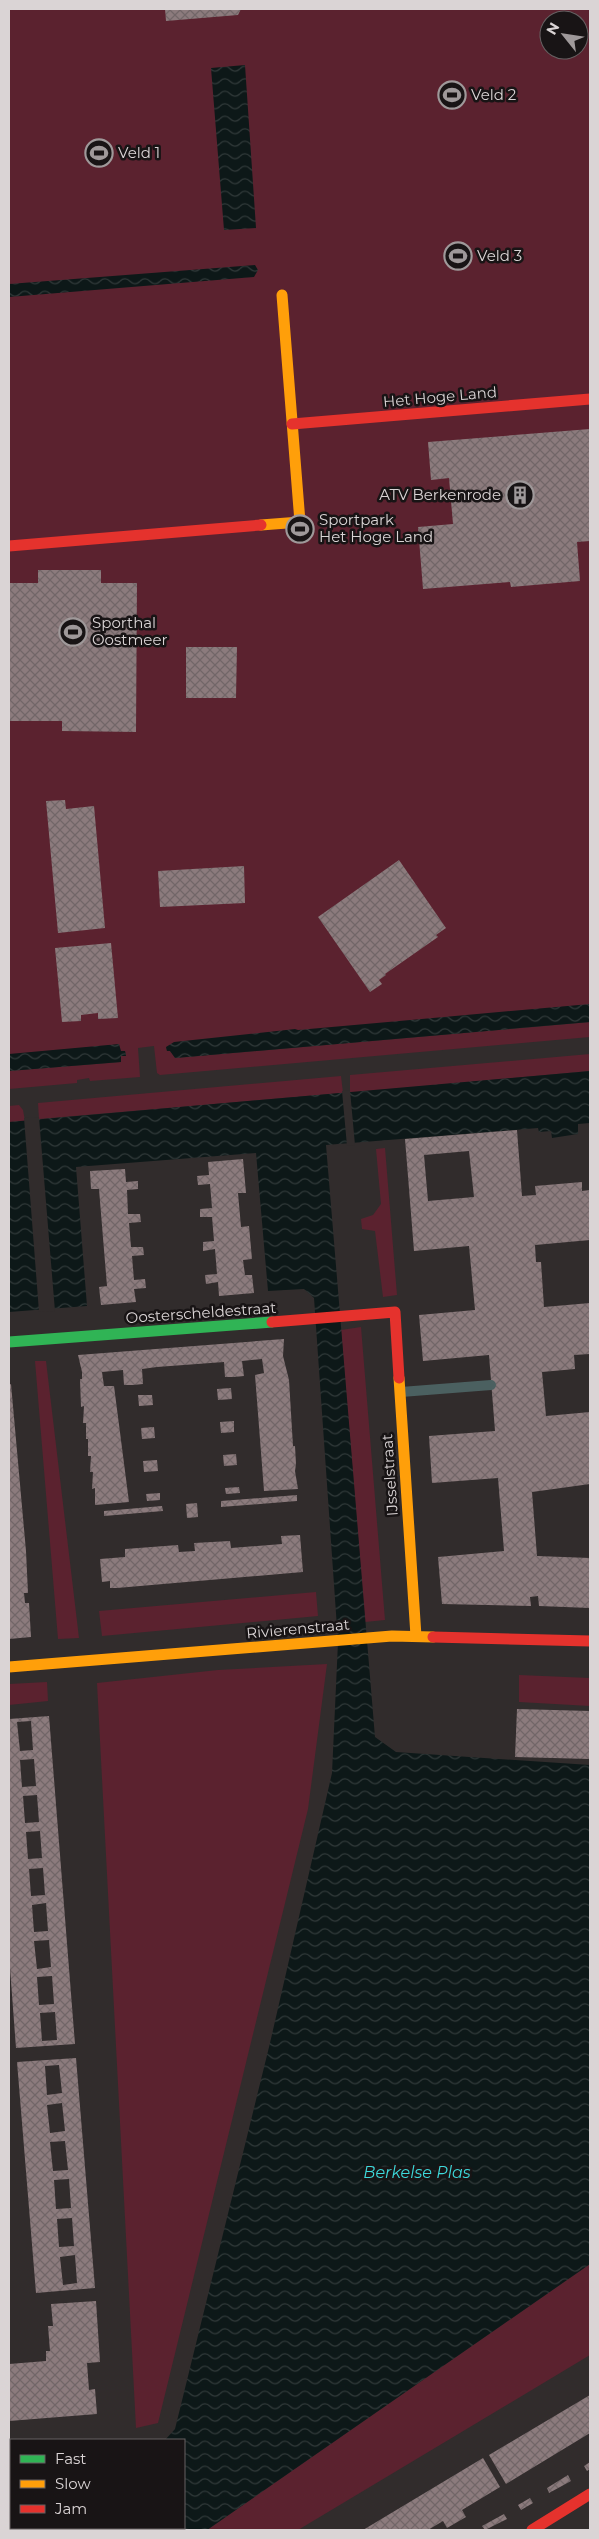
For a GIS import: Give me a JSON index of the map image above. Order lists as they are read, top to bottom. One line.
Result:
{"streets":{"street":["Het Hoge Land","Oosterscheldestraat","IJsselstraat","Rivierenstraat"]},"crossings":[["Oosterscheldestraat","IJsselstraat"],["IJsselstraat","Rivierenstraat"]],"water":["Berkelse Plas"],"places":{"sports":["Veld 2","Veld 1","Veld 3","Sportpark Het Hoge Land","Sporthal Oostmeer"],"building":["ATV Berkenrode"]},"legend":["Fast","Slow","Jam"],"north":"top left"}
